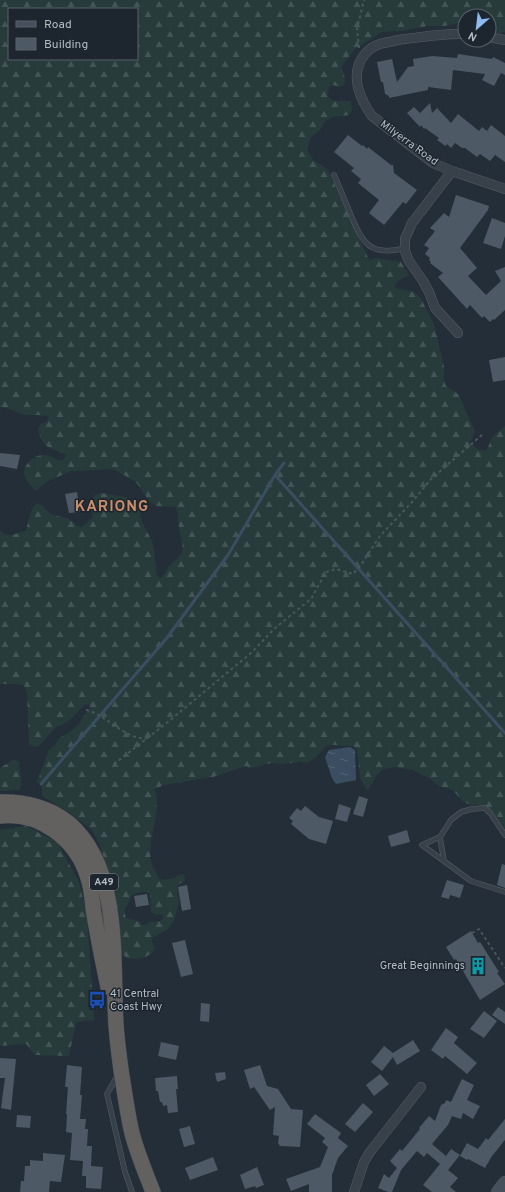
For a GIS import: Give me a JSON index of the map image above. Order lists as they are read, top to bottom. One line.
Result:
{"streets":{"highway":["A49"],"street":["Milyerra Road"]},"districts":["KARIONG"],"places":{"building":["Great Beginnings"],"bus stop":["41 Central Coast Hwy"]},"legend":["Road","Building"],"north":"bottom left"}
